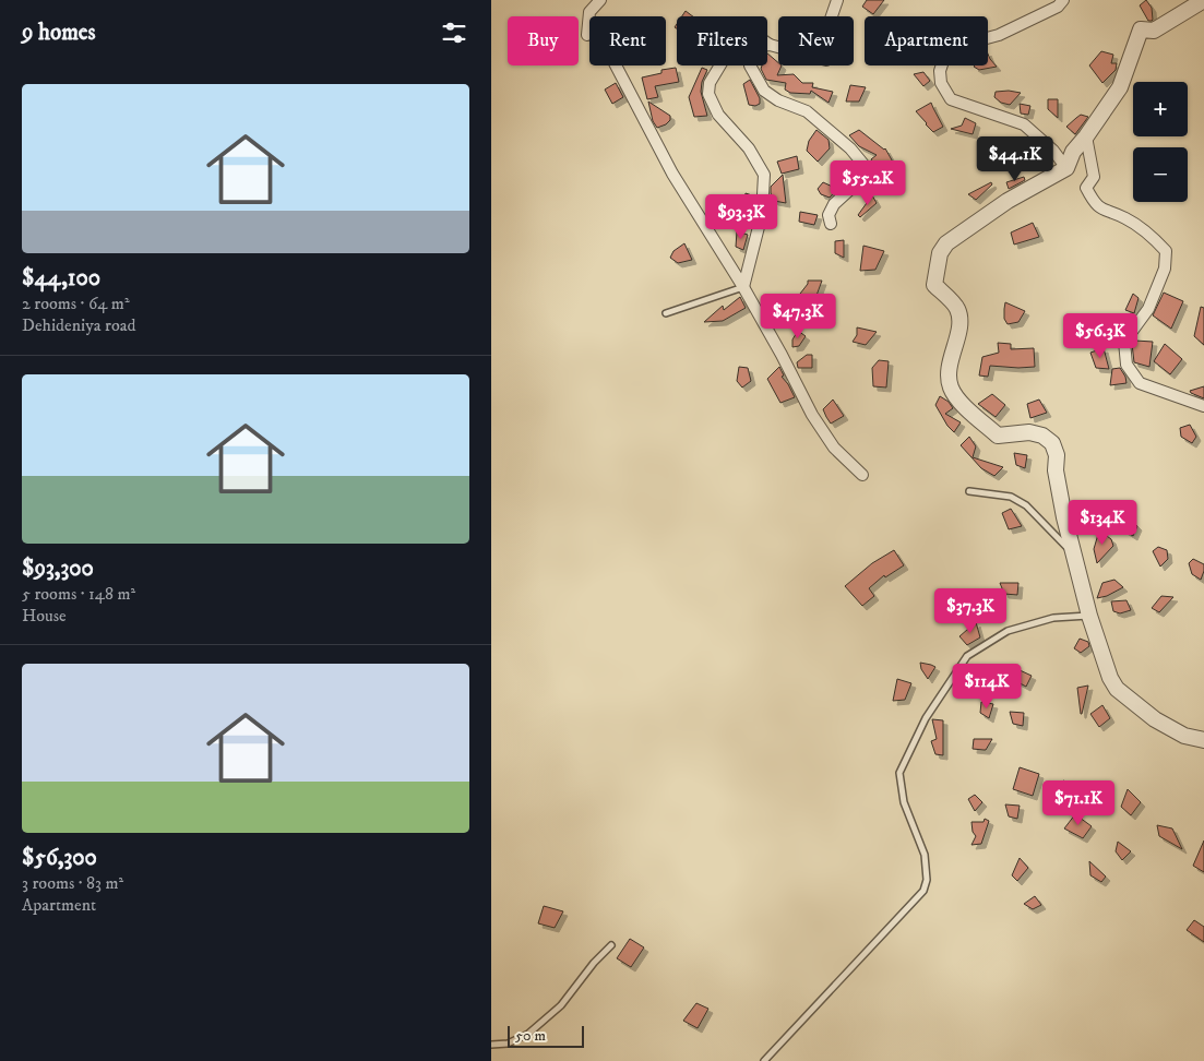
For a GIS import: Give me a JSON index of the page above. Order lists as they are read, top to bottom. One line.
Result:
{"scale_bar":"50 m","page":{"heading":"9 homes","chip":["Buy","Rent","Filters","New","Apartment"],"list":[{"name":"$44,100","note":"2 rooms · 64 m² · Dehideniya road"},{"name":"$93,300","note":"5 rooms · 148 m² · House"},{"name":"$56,300","note":"3 rooms · 83 m² · Apartment"}],"map_buttons":["+","−"],"price":["$44.1K","$55.2K","$93.3K","$47.3K","$56.3K","$134K","$37.3K","$114K","$71.1K"],"scale":"50 m"}}
